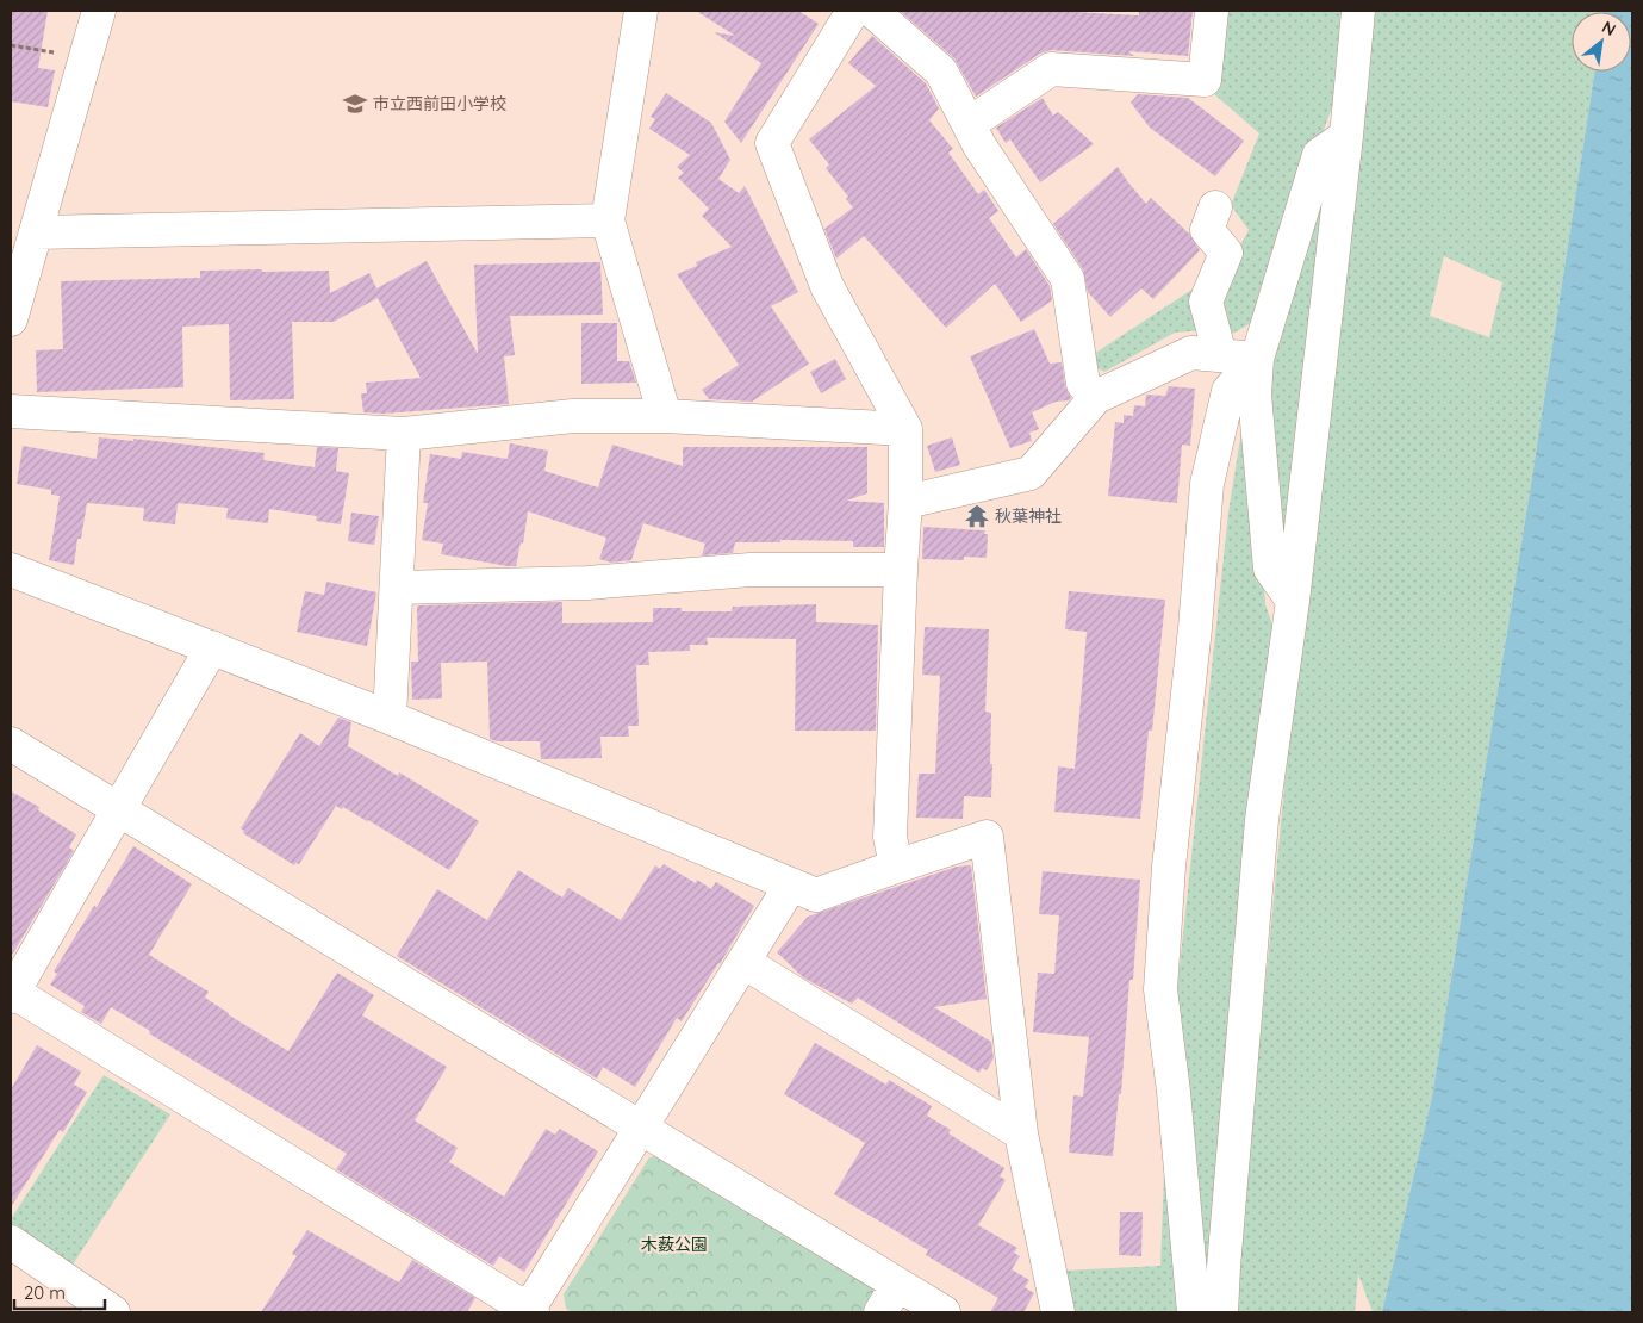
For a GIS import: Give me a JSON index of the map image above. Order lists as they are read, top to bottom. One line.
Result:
{"parks":["木薮公園"],"places":{"school or university":["市立西前田小学校"],"temple":["秋葉神社"]},"scale_bar":"20 m","north":"top right"}
